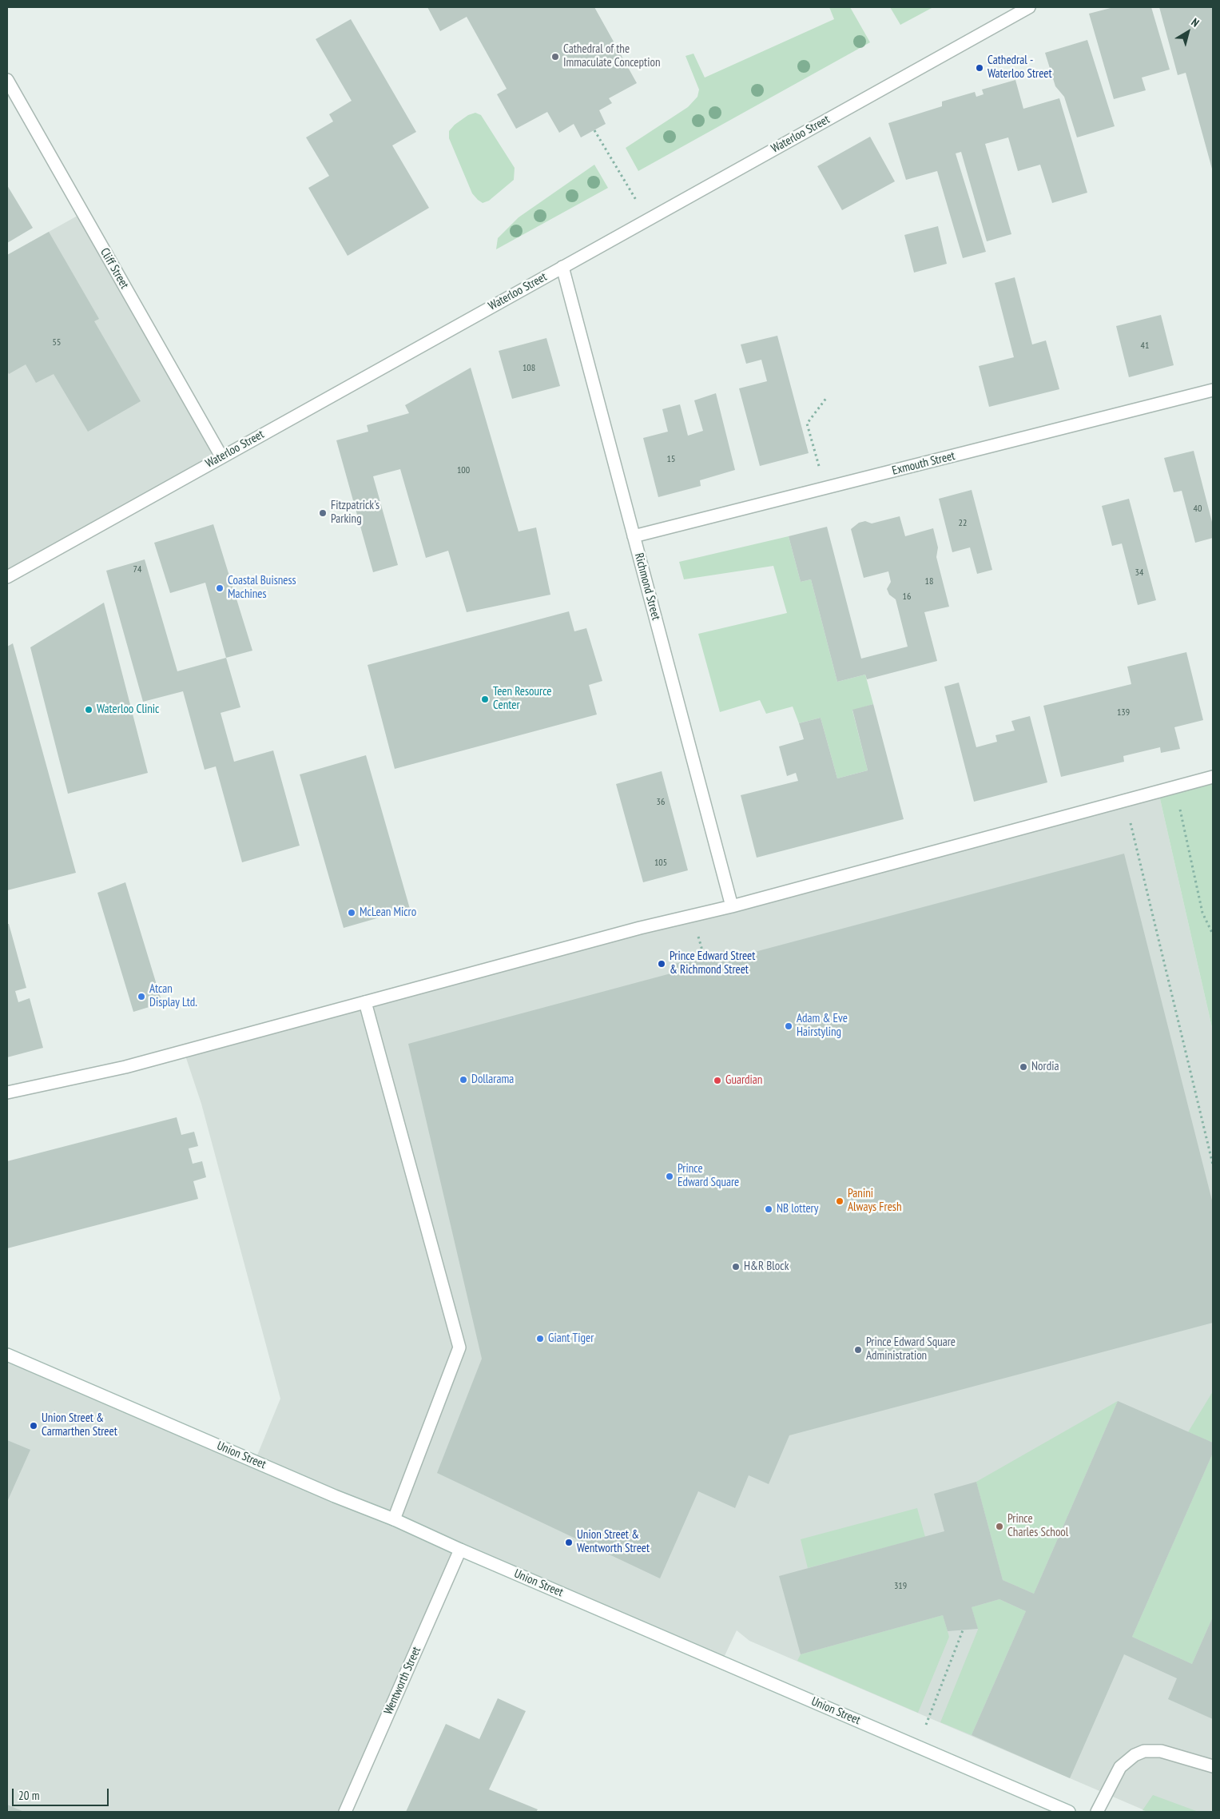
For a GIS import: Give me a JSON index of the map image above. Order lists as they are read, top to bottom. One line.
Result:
{"streets":{"street":["Waterloo Street","Cliff Street","Exmouth Street","Richmond Street","Union Street","Wentworth Street"]},"crossings":[["Waterloo Street","Cliff Street"],["Waterloo Street","Richmond Street"],["Exmouth Street","Richmond Street"],["Union Street","Wentworth Street"]],"places":["Cathedral of the Immaculate Conception","Cathedral - Waterloo Street","Fitzpatrick's Parking","Coastal Buisness Machines","Teen Resource Center","Waterloo Clinic","McLean Micro","Prince Edward Street & Richmond Street","Atcan Display Ltd.","Adam & Eve Hairstyling","Nordia","Dollarama","Guardian","Prince Edward Square","Panini Always Fresh","NB lottery","H&R Block","Giant Tiger","Prince Edward Square Administration","Union Street & Carmarthen Street","Prince Charles School","Union Street & Wentworth Street"],"house_numbers":["55","41","108","15","100","40","22","74","34","18","16","139","36","105","319"],"scale_bar":"20 m","north":"top right"}
